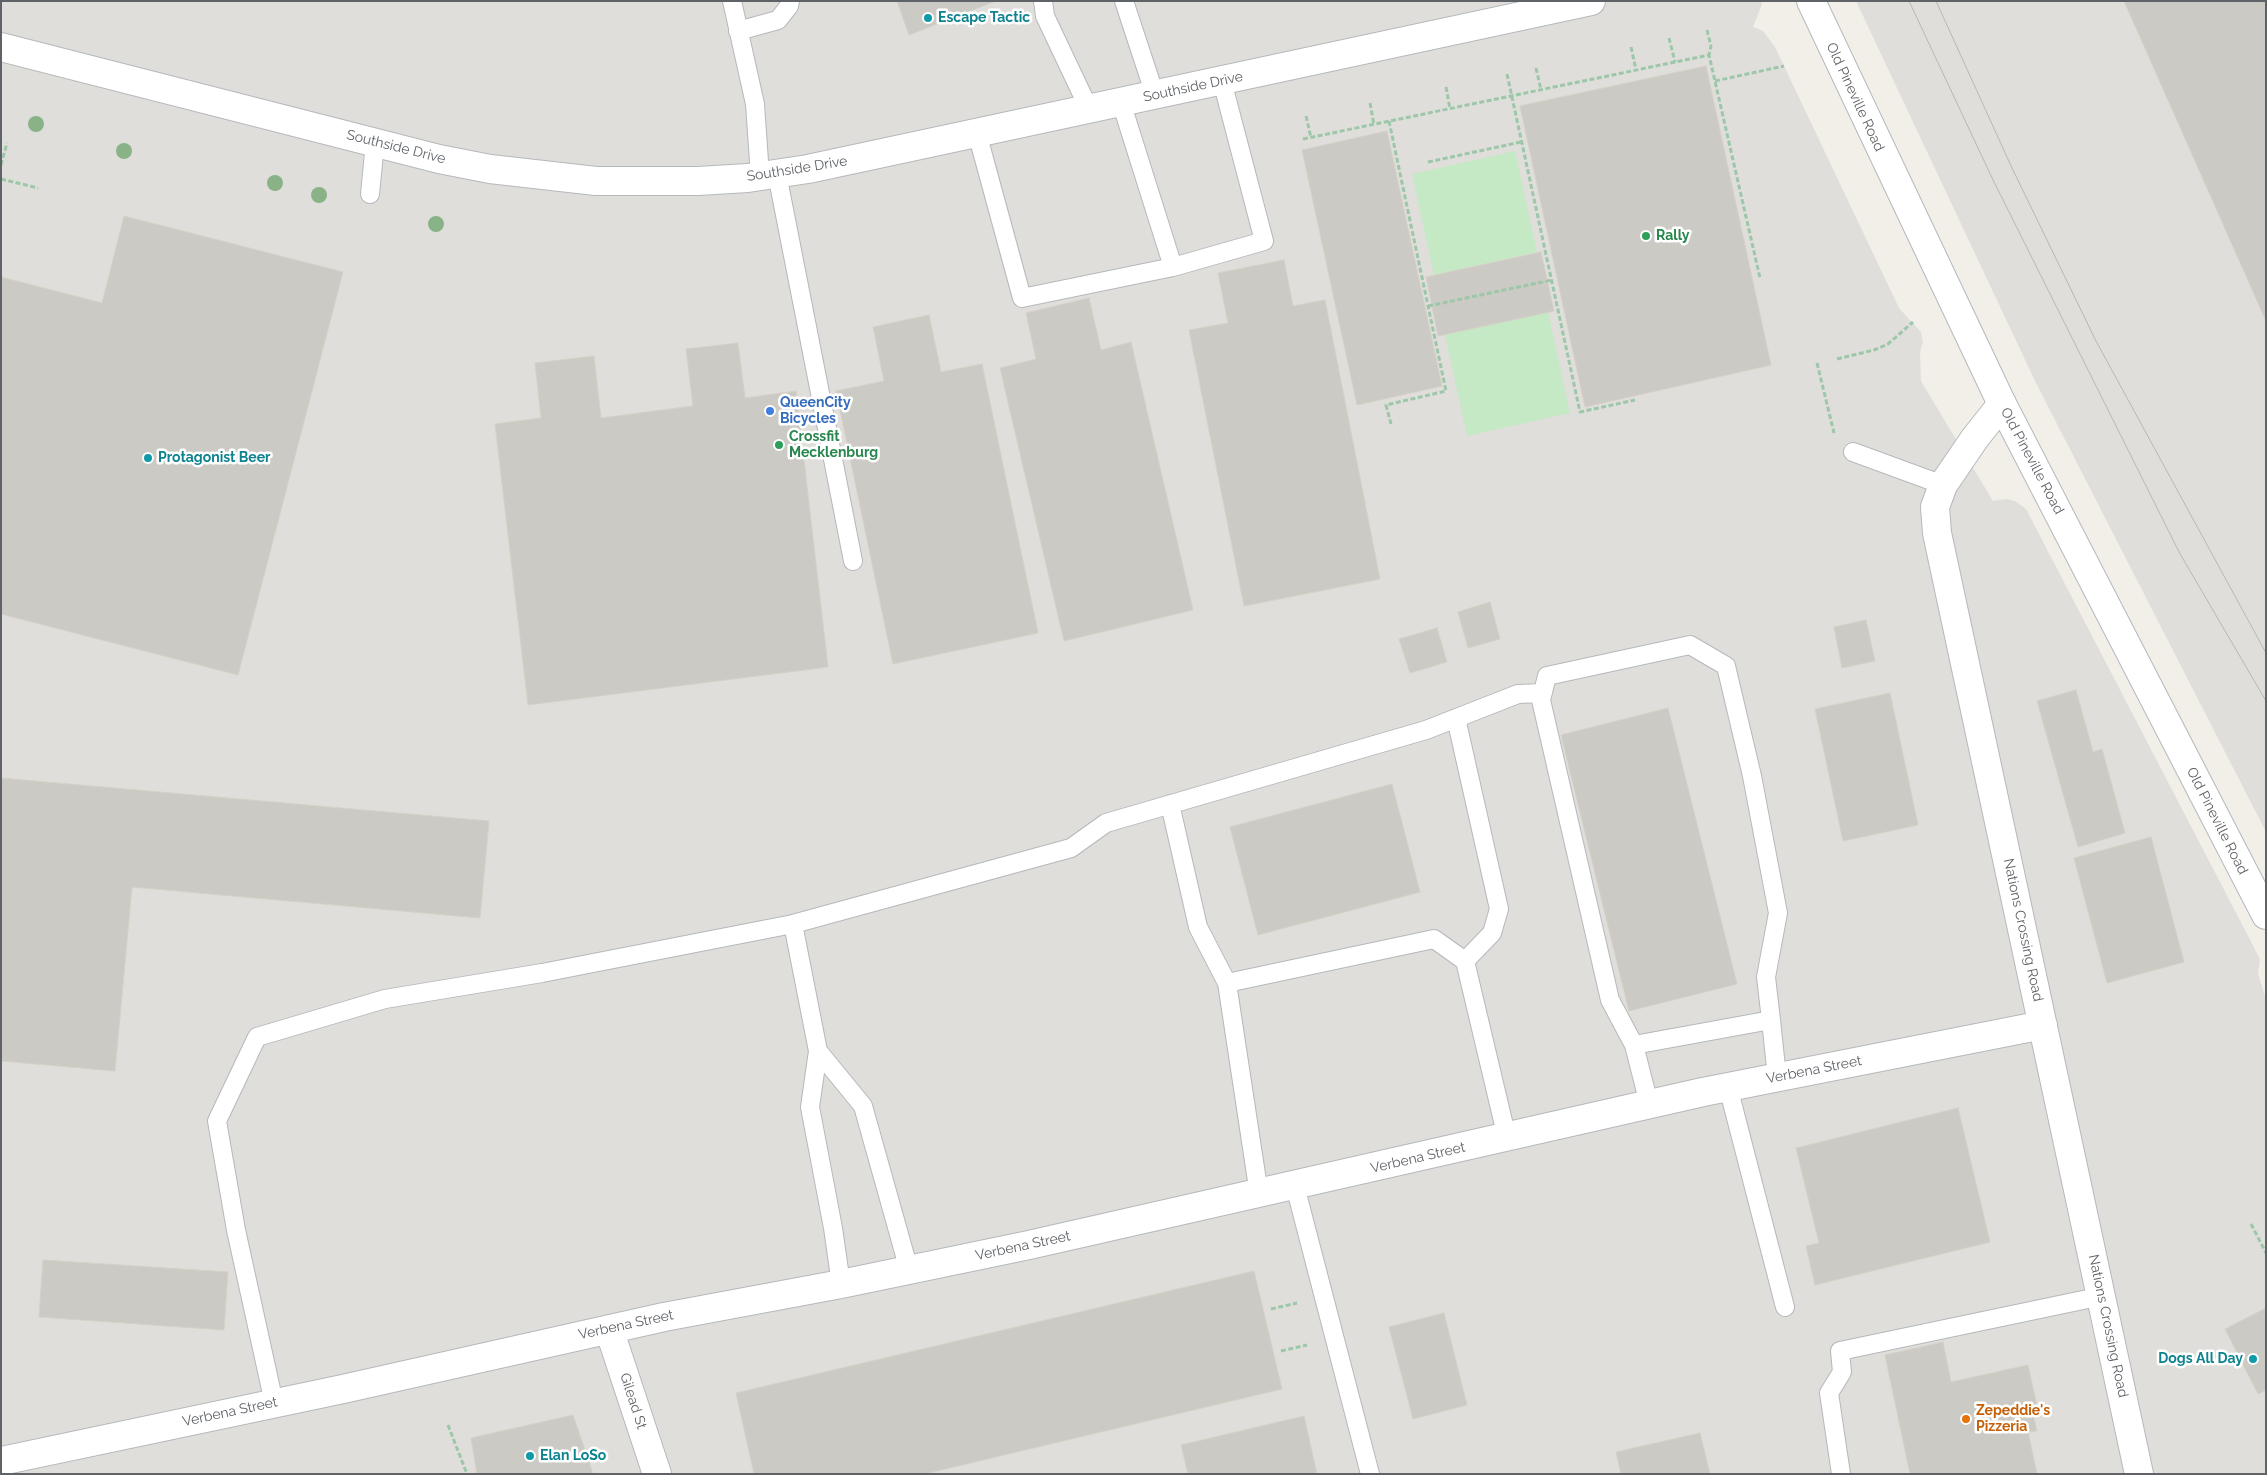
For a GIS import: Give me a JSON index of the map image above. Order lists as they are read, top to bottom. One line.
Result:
{"streets":{"street":["Southside Drive","Old Pineville Road","Nations Crossing Road","Verbena Street","Gilead St"]},"crossings":[["Old Pineville Road","Nations Crossing Road"],["Nations Crossing Road","Verbena Street"],["Verbena Street","Gilead St"]],"places":["Escape Tactic","Rally","QueenCity Bicycles","Crossfit Mecklenburg","Protagonist Beer","Dogs All Day","Zepeddie's Pizzeria","Elan LoSo"]}
